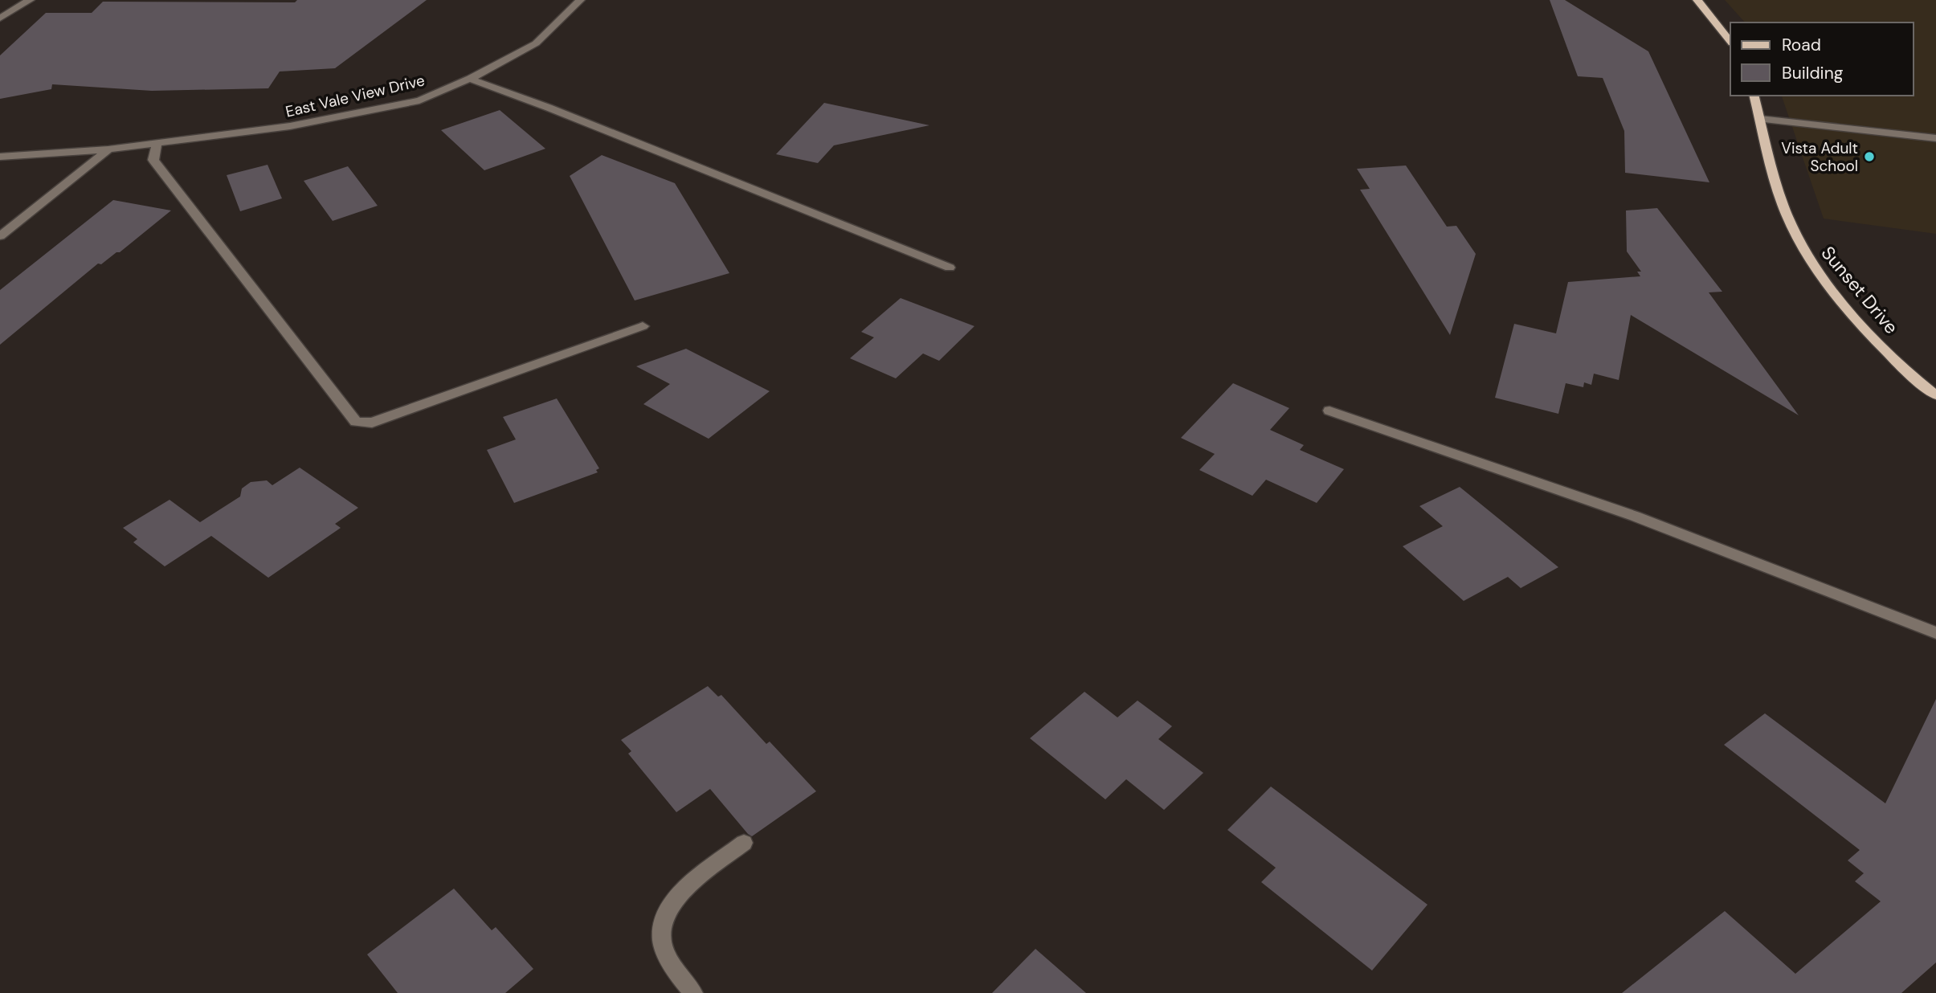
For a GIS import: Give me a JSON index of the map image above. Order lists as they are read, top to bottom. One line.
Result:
{"streets":{"main road":["Sunset Drive"],"street":["East Vale View Drive"]},"places":["Vista Adult School"],"legend":["Road","Building"]}
